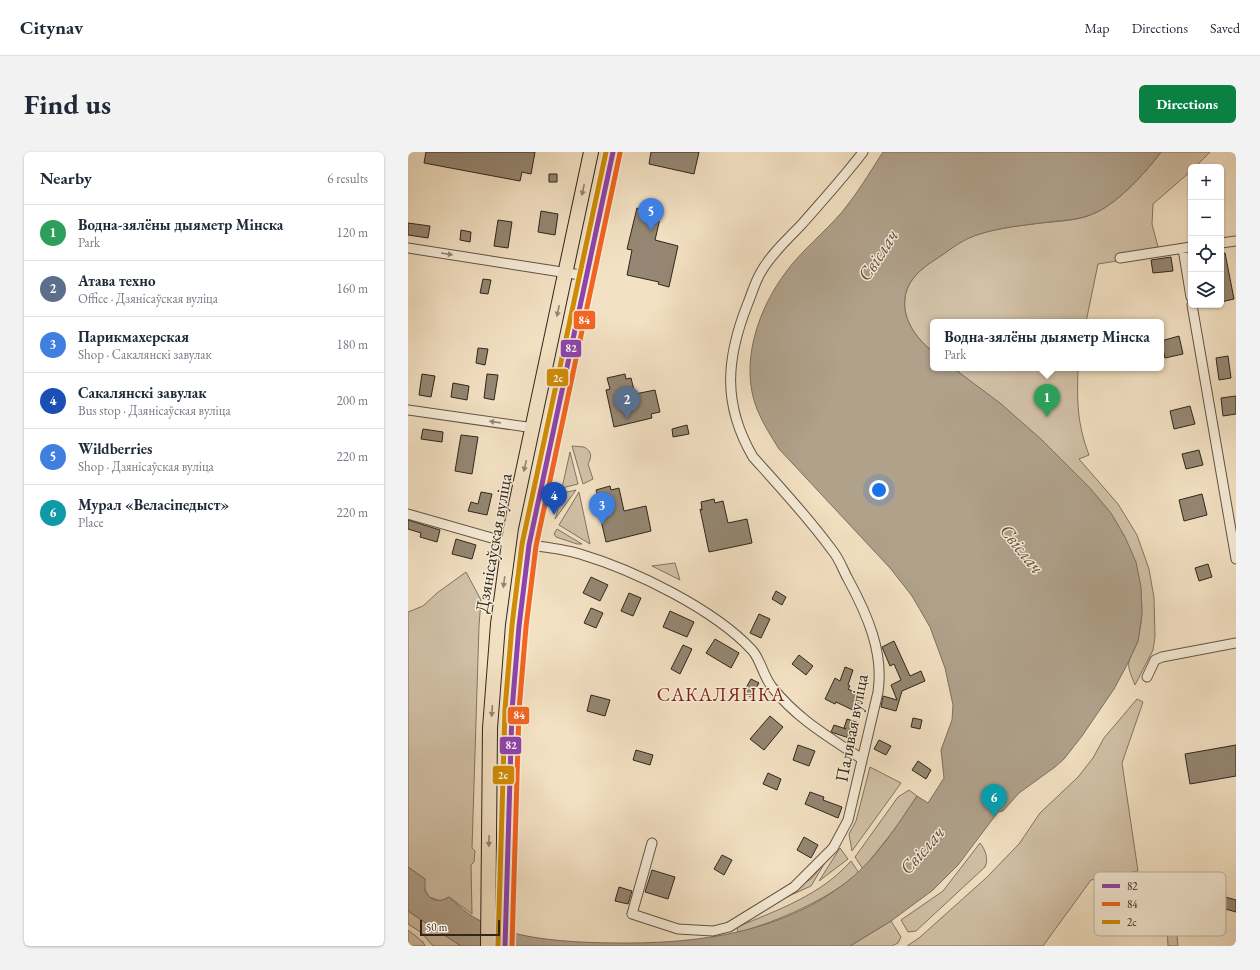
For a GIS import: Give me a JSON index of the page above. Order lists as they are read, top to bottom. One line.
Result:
{"streets":{"main road":["Дзянісаўская вуліца"],"street":["Палявая вуліца"]},"districts":["САКАЛЯНКА"],"water":["Свіслач"],"lines":["transit line 82","transit line 2с","transit line 84"],"legend":["82","84","2с"],"scale_bar":"50 m","page":{"header":"Citynav","nav":["Map","Directions","Saved"],"buttons":"Directions","title":"Find us","heading":["Nearby","6 results"],"map_buttons":["+","−"],"pins":["5","1","2","4","3","6"],"list":[{"mark":"1","name":"Водна-зялёны дыяметр Мінска","note":"Park","value":"120 m"},{"mark":"2","name":"Атава техно","note":"Office · Дзянісаўская вуліца","value":"160 m"},{"mark":"3","name":"Парикмахерская","note":"Shop · Сакалянскі завулак","value":"180 m"},{"mark":"4","name":"Сакалянскі завулак","note":"Bus stop · Дзянісаўская вуліца","value":"200 m"},{"mark":"5","name":"Wildberries","note":"Shop · Дзянісаўская вуліца","value":"220 m"},{"mark":"6","name":"Мурал «Веласіпедыст»","note":"Place","value":"220 m"}],"popup":["Водна-зялёны дыяметр Мінска","Park"],"scale":"50 m"}}
